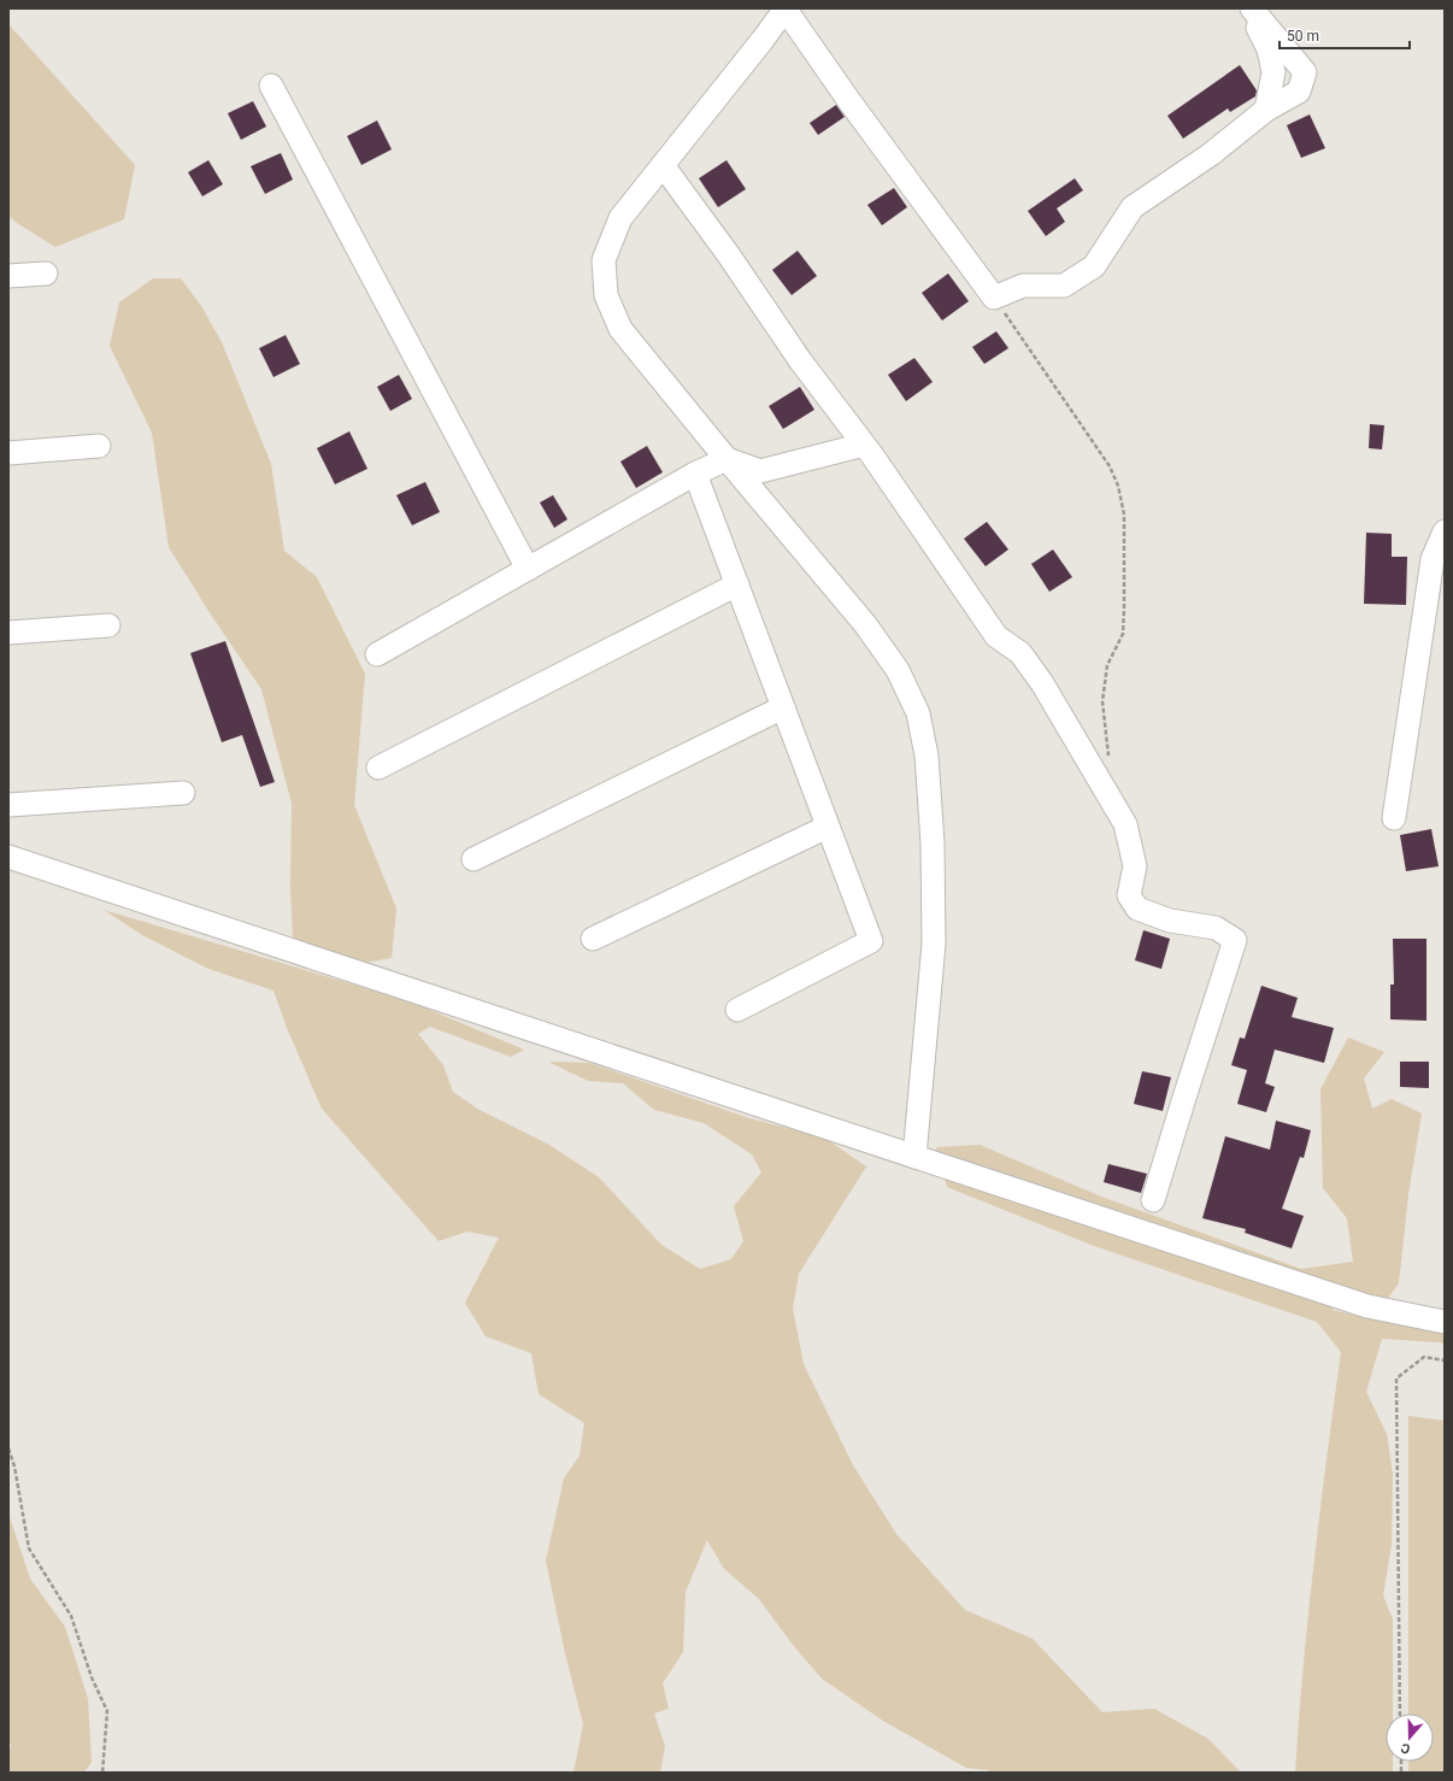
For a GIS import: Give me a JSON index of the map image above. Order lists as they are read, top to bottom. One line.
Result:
{"scale_bar":"50 m","north":"bottom"}
